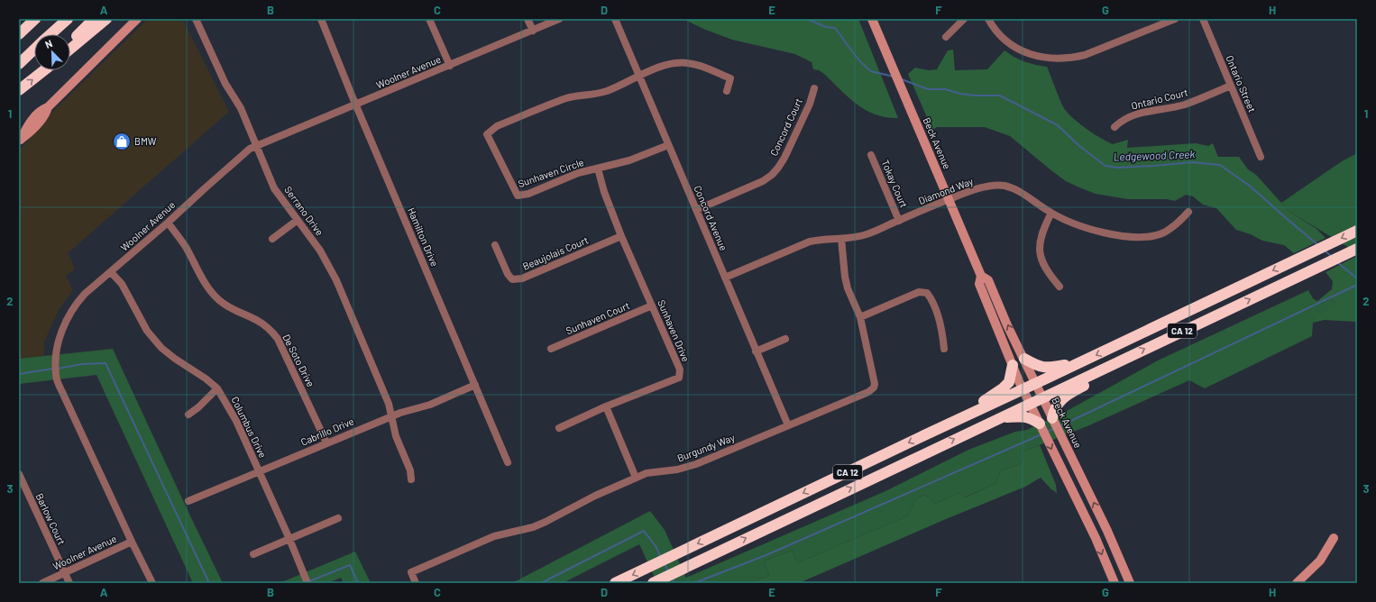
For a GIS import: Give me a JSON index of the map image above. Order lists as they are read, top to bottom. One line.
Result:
{"streets":{"highway":["CA 12"],"street":["Woolner Avenue","Ontario Street","Ontario Court","Concord Court","Beck Avenue","Sunhaven Circle","Tokay Court","Diamond Way","Serrano Drive","Concord Avenue","Hamilton Drive","Beaujolais Court","Sunhaven Court","Sunhaven Drive","De Soto Drive","Columbus Drive","Cabrillo Drive","Burgundy Way","Barlow Court"]},"crossings":[["Woolner Avenue","Serrano Drive"],["Woolner Avenue","Hamilton Drive"],["Woolner Avenue","De Soto Drive"],["Woolner Avenue","Columbus Drive"],["Woolner Avenue","Barlow Court"],["Ontario Street","Ontario Court"],["Concord Court","Concord Avenue"],["Beck Avenue","Diamond Way"],["Beck Avenue","CA 12"],["Sunhaven Circle","Concord Avenue"],["Sunhaven Circle","Sunhaven Drive"],["Tokay Court","Diamond Way"],["Diamond Way","Concord Avenue"],["Diamond Way","Burgundy Way"],["Serrano Drive","Cabrillo Drive"],["Concord Avenue","Burgundy Way"],["Hamilton Drive","Cabrillo Drive"],["Beaujolais Court","Sunhaven Drive"],["Sunhaven Court","Sunhaven Drive"],["De Soto Drive","Cabrillo Drive"],["Columbus Drive","Cabrillo Drive"]],"water":["Ledgewood Creek"],"places":{"shop":["BMW"]},"north":"top left","grid":{"columns":["A","B","C","D","E","F","G","H"],"rows":["1","2","3"]}}
